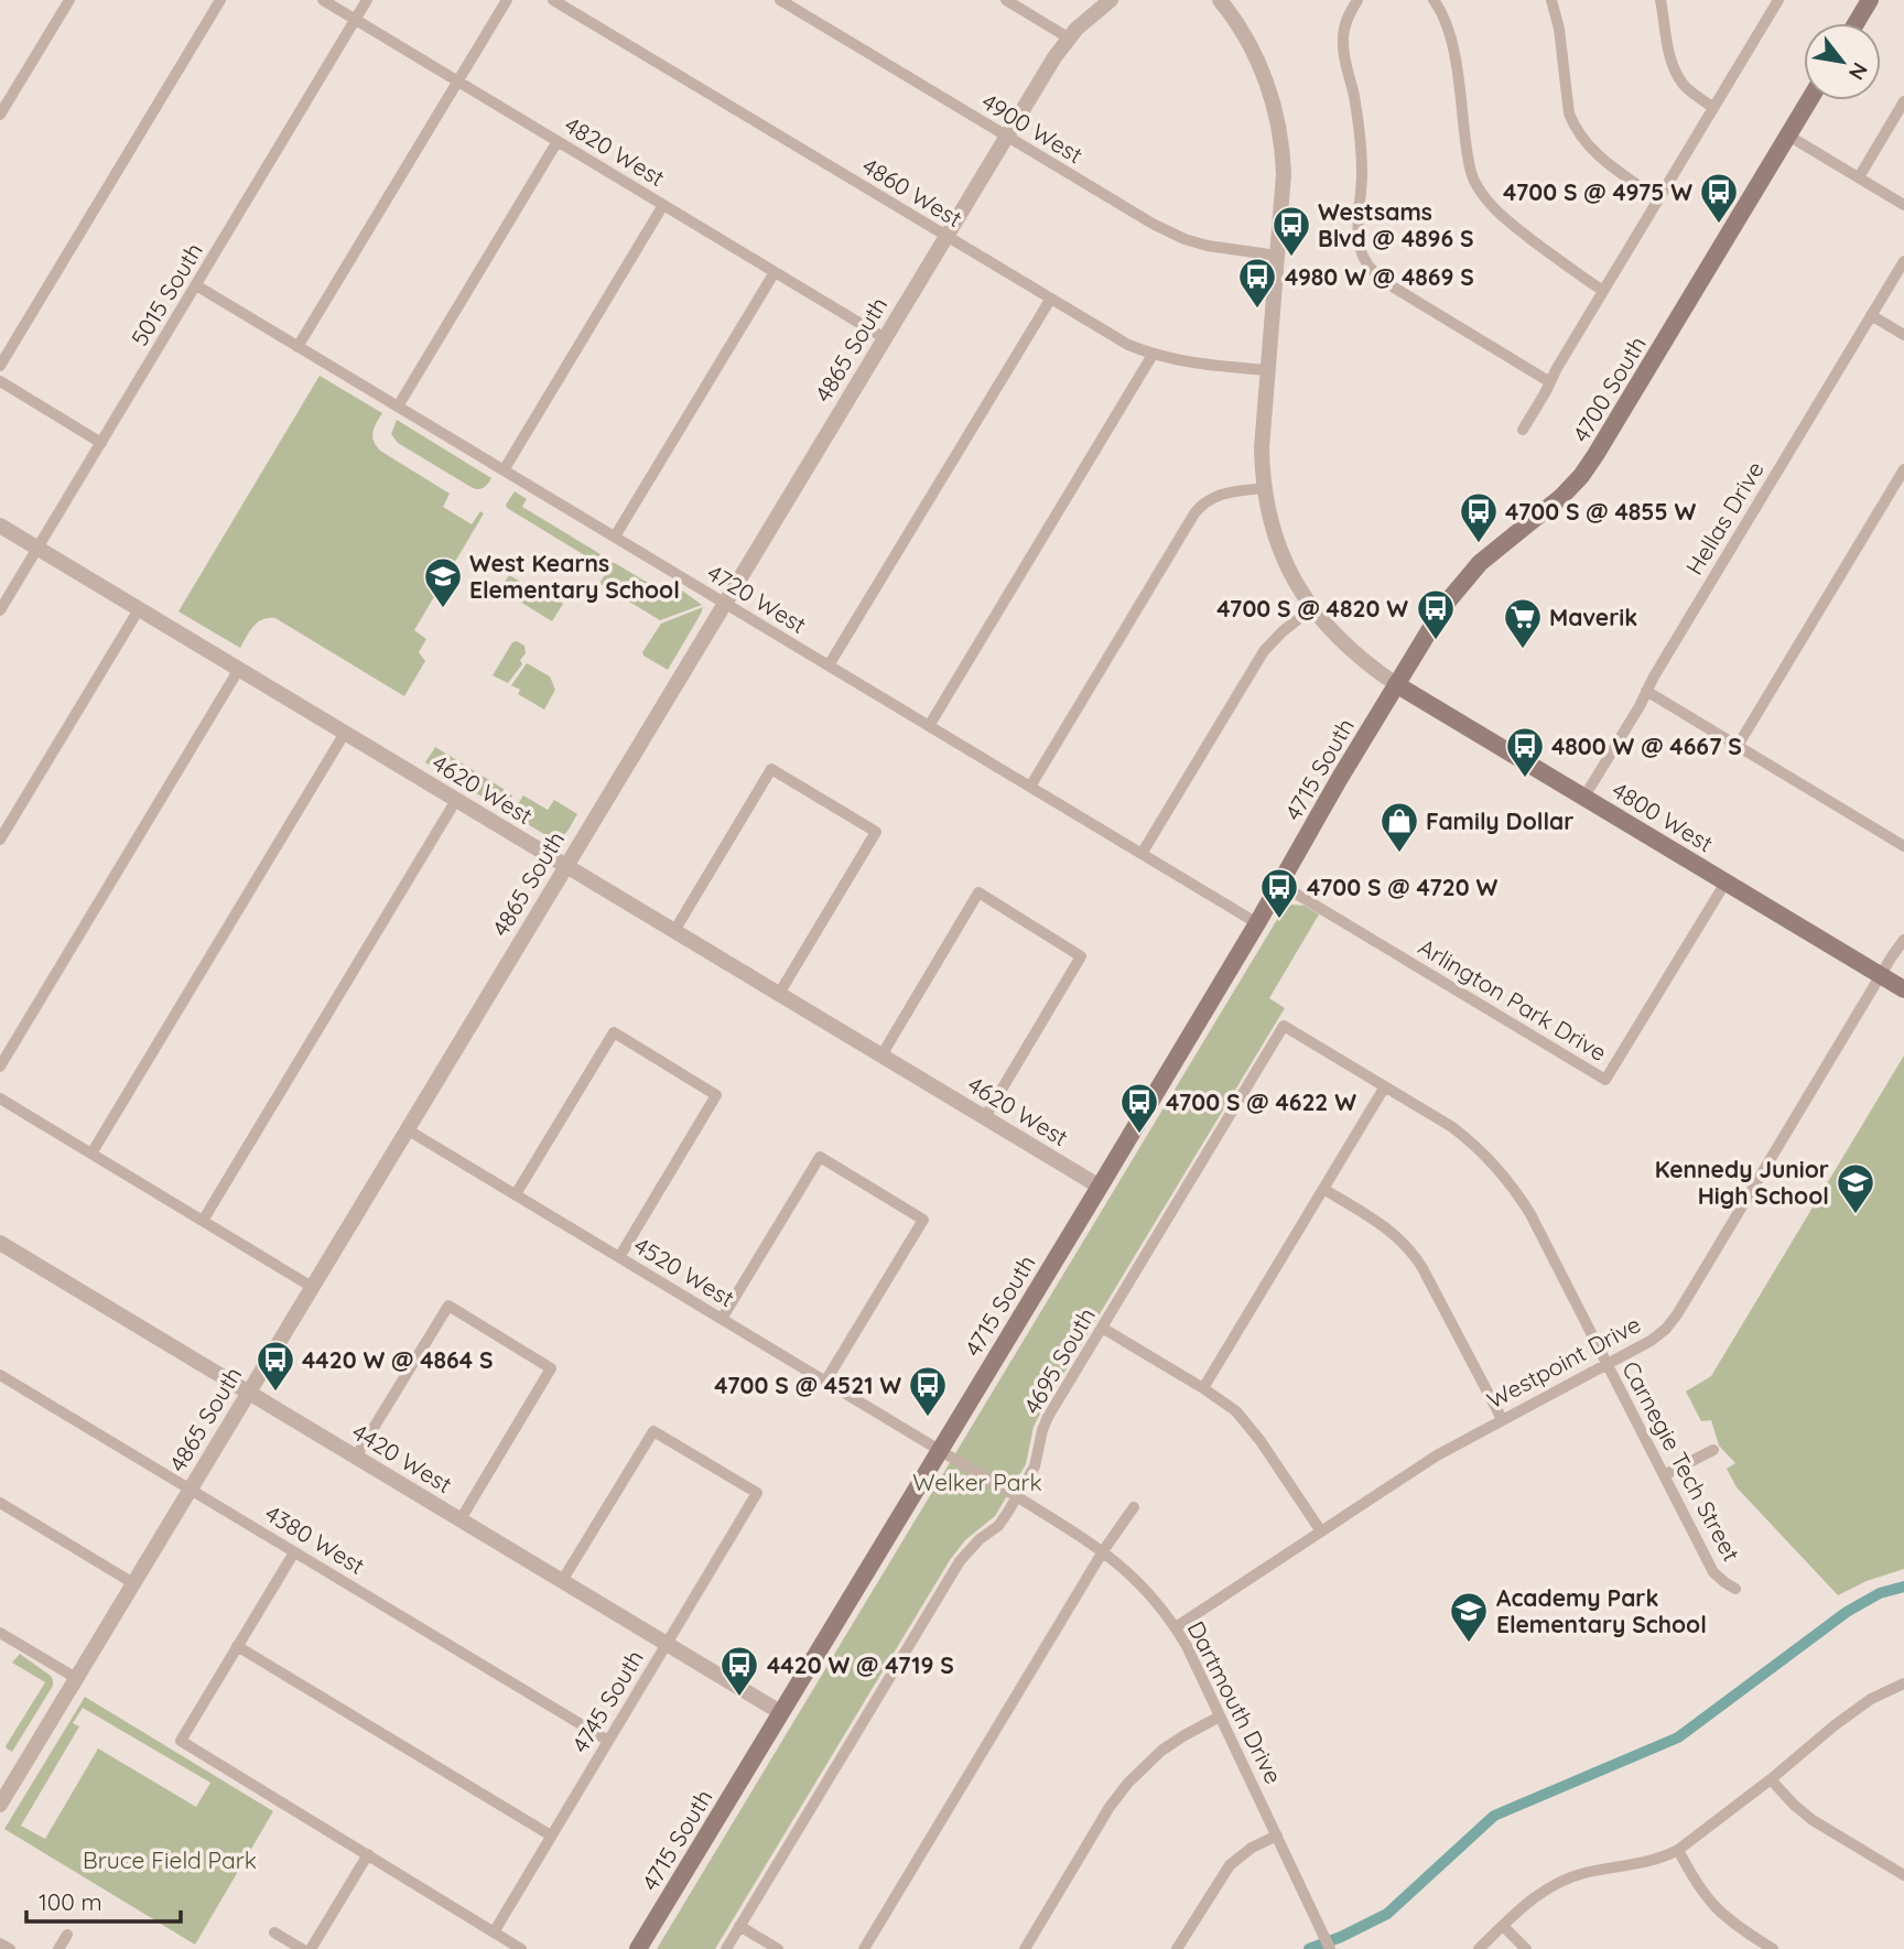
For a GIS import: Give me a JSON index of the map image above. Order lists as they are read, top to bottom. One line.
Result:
{"streets":{"main road":["4700 South","4715 South","4800 West"],"street":["4900 West","4820 West","4860 West","5015 South","4865 South","Hellas Drive","4720 West","4620 West","Arlington Park Drive","4520 West","4695 South","Westpoint Drive","4420 West","Carnegie Tech Street","4380 West","4745 South","Dartmouth Drive"]},"crossings":[["4900 West","4865 South"],["4820 West","5015 South"],["4820 West","4865 South"],["4860 West","4865 South"],["5015 South","4720 West"],["5015 South","4620 West"],["4865 South","4720 West"],["4865 South","4620 West"],["4865 South","4520 West"],["4865 South","4420 West"],["4865 South","4380 West"],["4700 South","4715 South"],["4700 South","4800 West"],["Hellas Drive","4800 West"],["4720 West","4715 South"],["4715 South","4620 West"],["4715 South","4800 West"],["4715 South","Arlington Park Drive"],["4715 South","4520 West"],["4715 South","4420 West"],["4715 South","Dartmouth Drive"],["4800 West","Arlington Park Drive"],["4800 West","Westpoint Drive"],["4520 West","Dartmouth Drive"],["4695 South","Carnegie Tech Street"],["4695 South","Dartmouth Drive"],["Westpoint Drive","Carnegie Tech Street"],["Westpoint Drive","Dartmouth Drive"],["4420 West","4745 South"],["4380 West","4745 South"]],"parks":["Welker Park","Bruce Field Park"],"places":{"bus stop":["4700 S @ 4975 W","Westsams Blvd @ 4896 S","4980 W @ 4869 S","4700 S @ 4855 W","4700 S @ 4820 W","4800 W @ 4667 S","4700 S @ 4720 W","4700 S @ 4622 W","4420 W @ 4864 S","4700 S @ 4521 W","4420 W @ 4719 S"],"school or university":["West Kearns Elementary School","Kennedy Junior High School","Academy Park Elementary School"],"supermarket":["Maverik"],"shop":["Family Dollar"]},"scale_bar":"100 m","north":"bottom right"}
